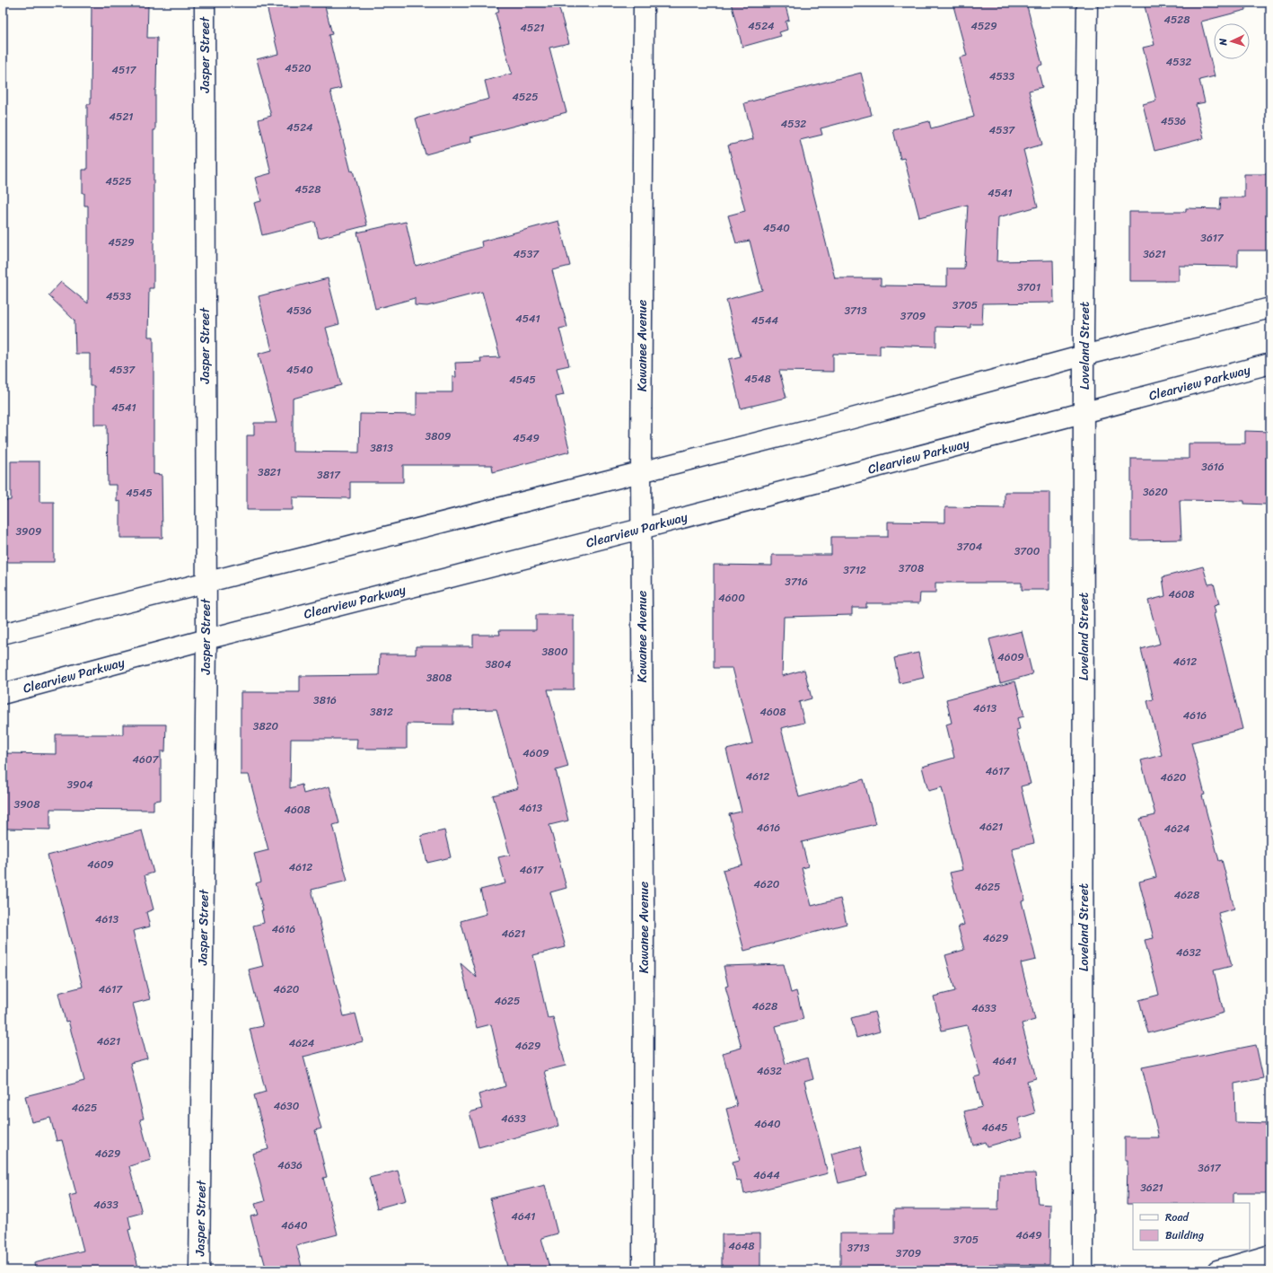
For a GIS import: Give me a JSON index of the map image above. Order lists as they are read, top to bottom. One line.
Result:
{"streets":{"street":["Jasper Street","Kawanee Avenue","Loveland Street","Clearview Parkway"]},"crossings":[["Jasper Street","Clearview Parkway"],["Kawanee Avenue","Clearview Parkway"],["Loveland Street","Clearview Parkway"]],"house_numbers":["4528","4524","4529","4521","4532","4520","4517","4533","4525","4521","4536","4532","4524","4537","4525","4528","4541","4540","3617","4529","4537","3621","3701","4533","3705","4536","3713","3709","4541","4544","4537","4540","4548","4545","4541","3809","4549","3813","3616","3821","3817","3620","4545","3909","3704","3700","3708","3712","3716","4608","4600","3800","4609","4612","3804","3808","3816","4613","3812","4608","4616","3820","4609","4607","4617","4612","4620","3904","3908","4613","4608","4621","4616","4624","4609","4612","4617","4620","4625","4628","4613","4616","4621","4629","4632","4617","4620","4625","4628","4633","4621","4624","4629","4641","4632","4630","4625","4633","4640","4645","4629","4636","3617","4644","3621","4633","4641","4640","4649","3705","4648","3713","3709"],"legend":["Road","Building"],"north":"left"}
